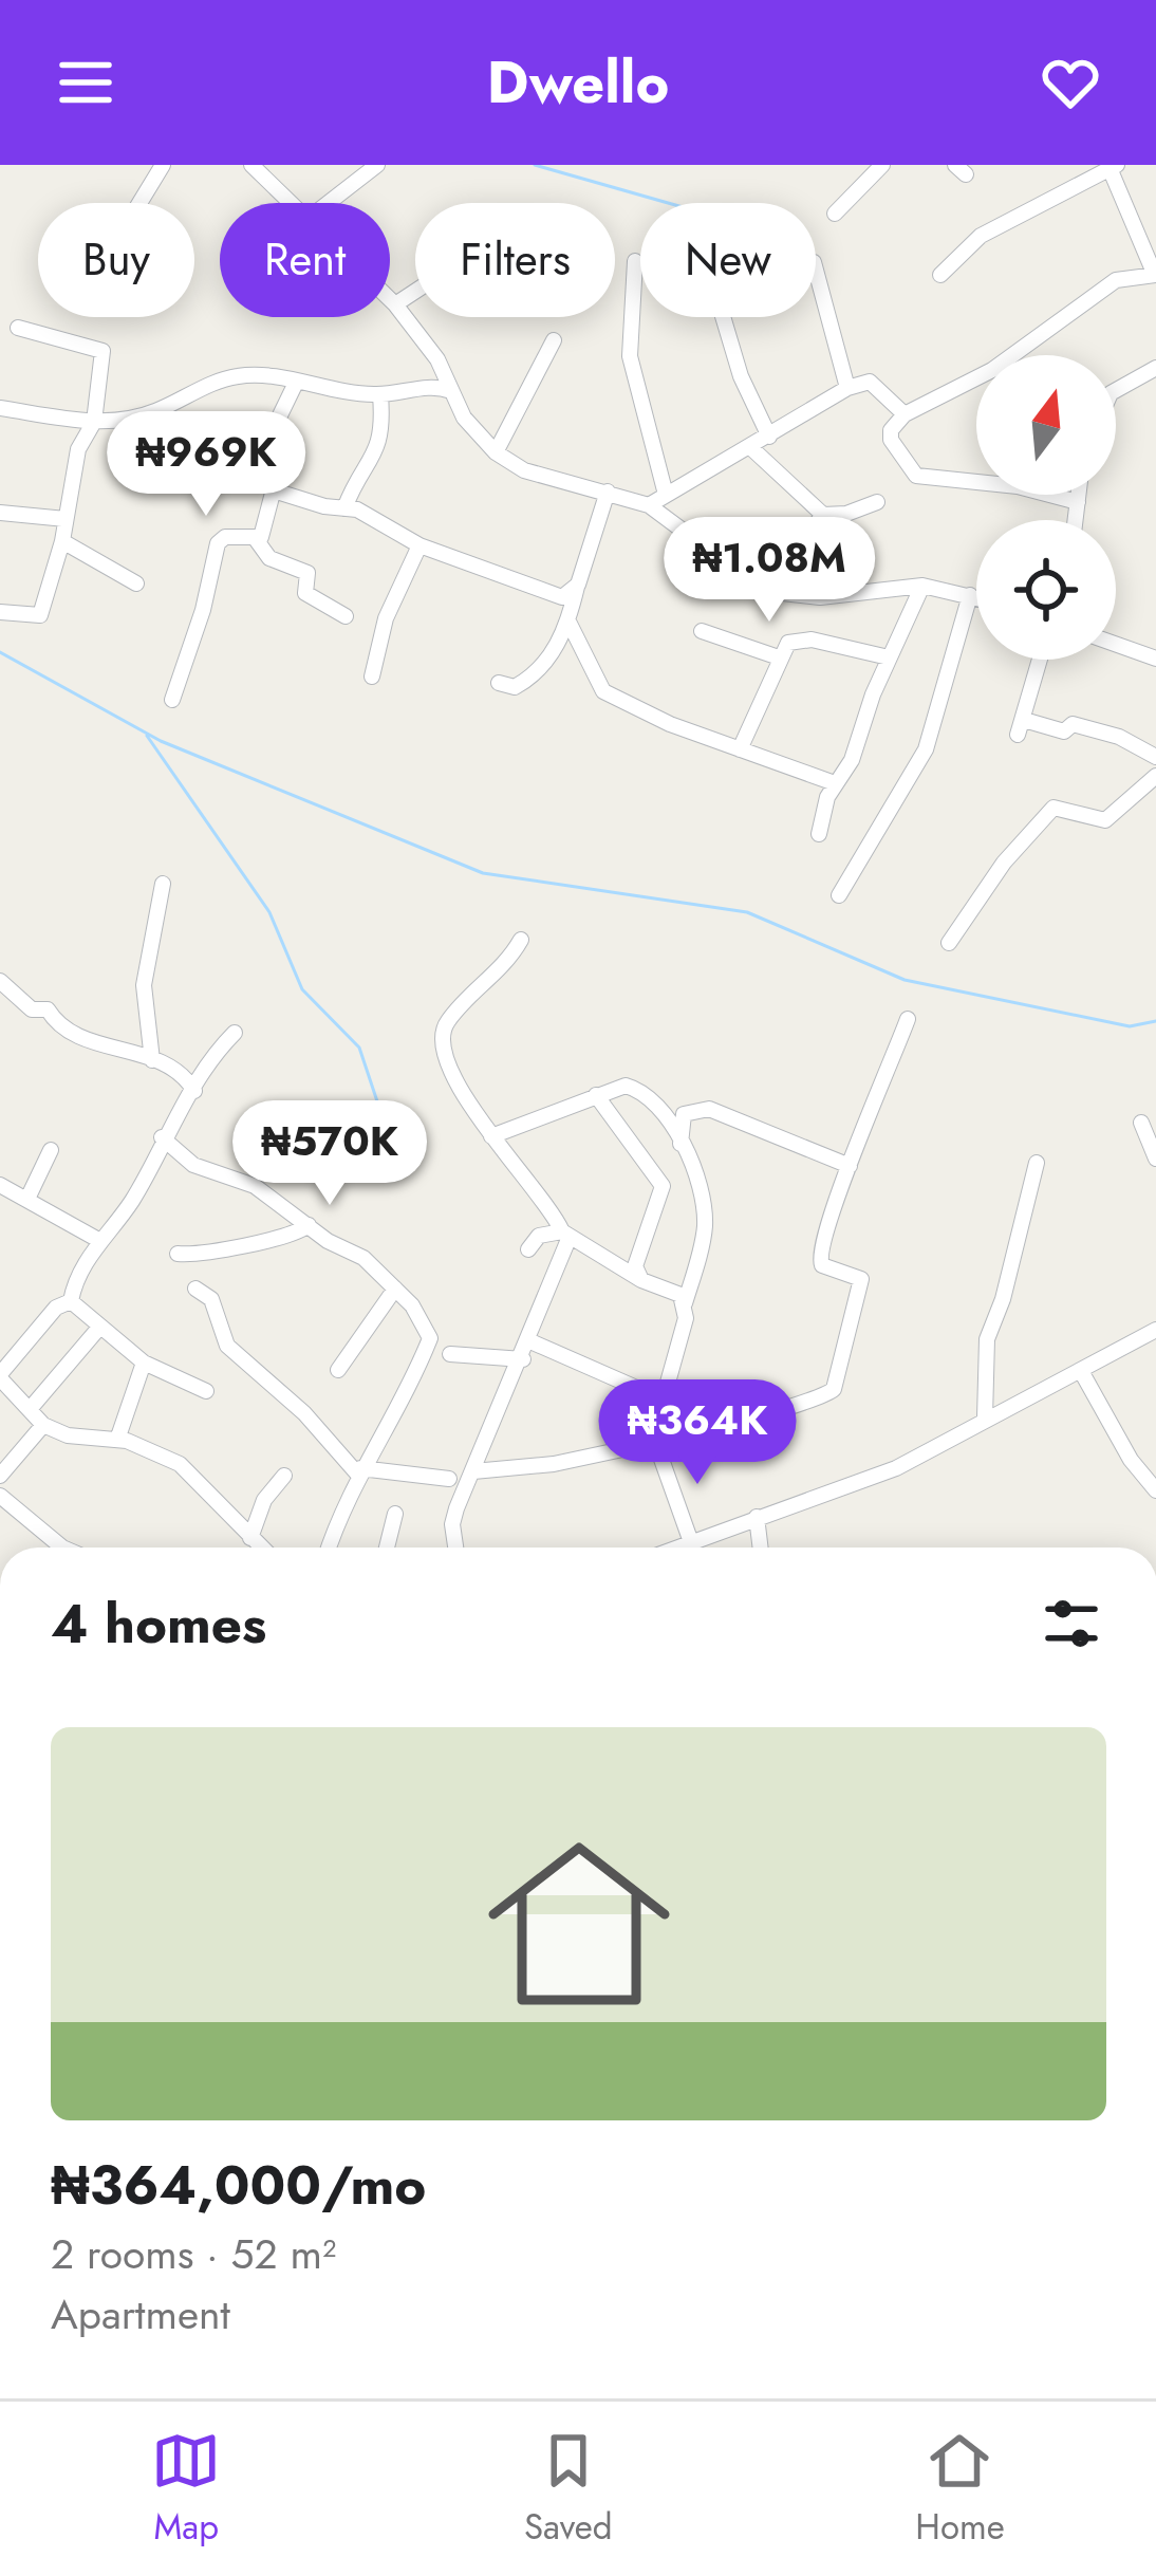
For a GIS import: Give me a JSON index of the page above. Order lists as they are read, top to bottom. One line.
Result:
{"north":"top","page":{"header":"Dwello","chip":["Buy","Rent","Filters","New"],"price":["₦969K","₦1.08M","₦570K","₦364K"],"heading":"4 homes","list":[{"name":"₦364,000/mo","note":"2 rooms · 52 m² · Apartment"}],"tabs":["Map","Saved","Home"]}}
